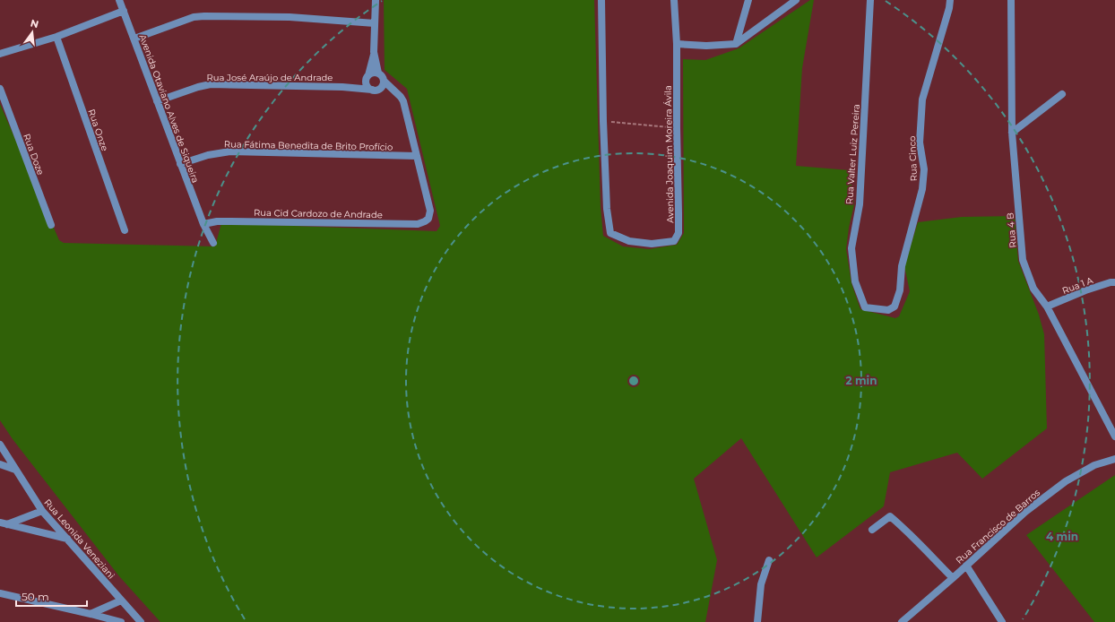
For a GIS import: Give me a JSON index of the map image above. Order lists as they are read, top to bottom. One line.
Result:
{"streets":{"street":["Rua José Araújo de Andrade","Avenida Otaviano Alves de Siqueira","Rua Onze","Rua Fátima Benedita de Brito Profício","Rua Doze","Avenida Joaquim Moreira Ávila","Rua Valter Luiz Pereira","Rua Cinco","Rua Cid Cardozo de Andrade","Rua 4 B","Rua 1 A","Rua Francisco de Barros","Rua Leonida Veneziani"]},"crossings":[["Rua José Araújo de Andrade","Avenida Otaviano Alves de Siqueira"],["Avenida Otaviano Alves de Siqueira","Rua Fátima Benedita de Brito Profício"],["Avenida Otaviano Alves de Siqueira","Rua Cid Cardozo de Andrade"],["Rua Fátima Benedita de Brito Profício","Rua Cid Cardozo de Andrade"],["Rua Valter Luiz Pereira","Rua Cinco"],["Rua 4 B","Rua 1 A"]],"scale_bar":"50 m","north":"top","rings":["2 min","4 min"]}
